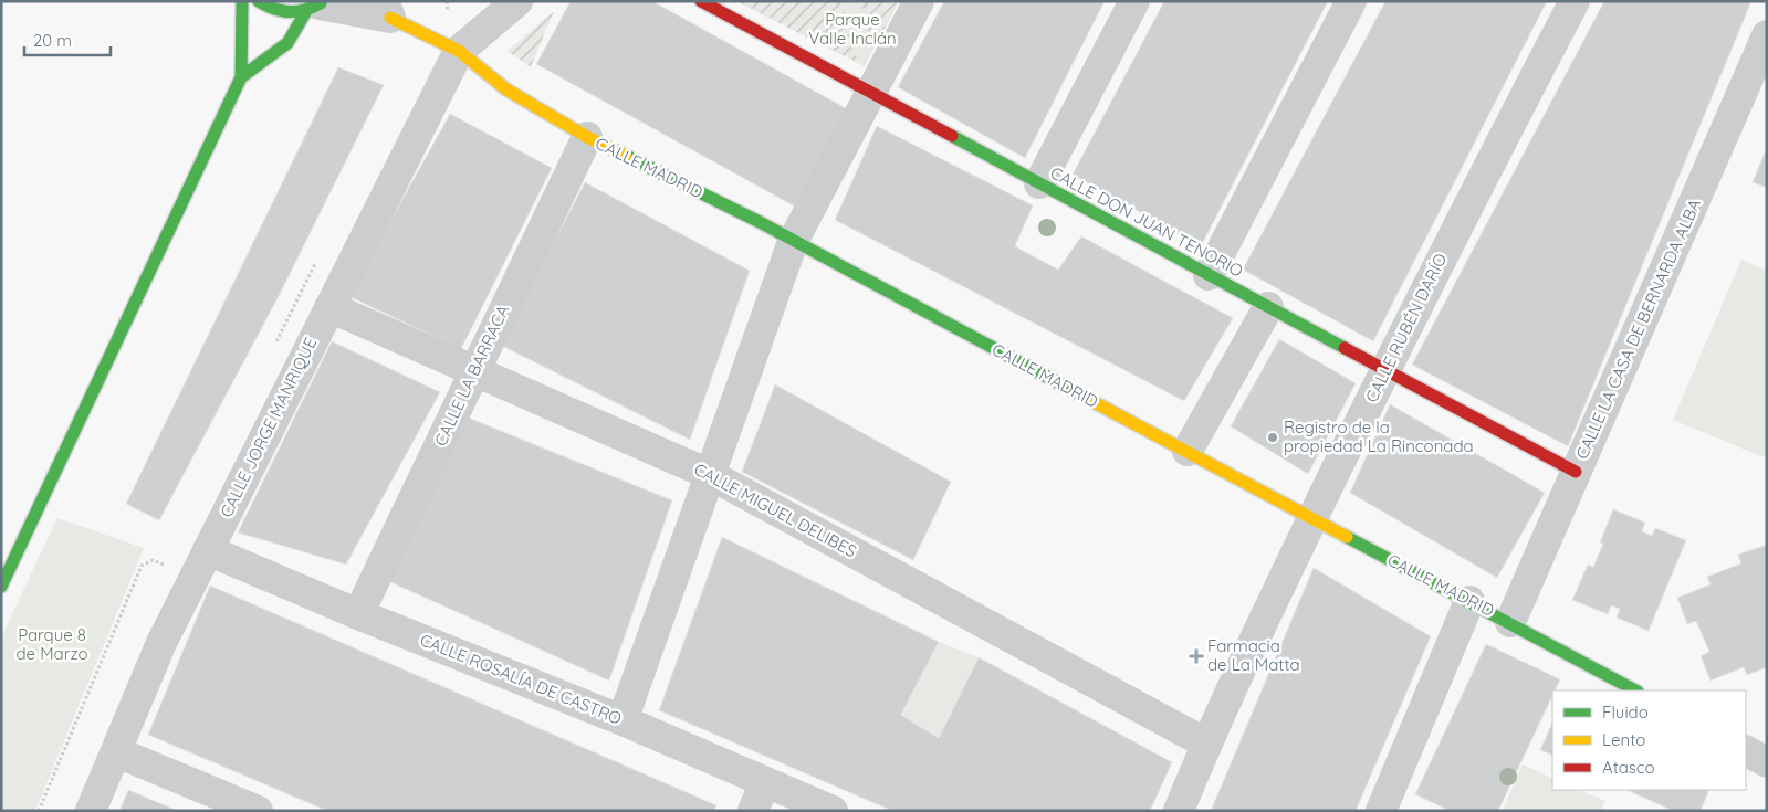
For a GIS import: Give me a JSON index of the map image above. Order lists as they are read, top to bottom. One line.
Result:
{"streets":{"street":["CALLE MADRID","CALLE DON JUAN TENORIO","CALLE RUBÉN DARÍO","CALLE LA CASA DE BERNARDA ALBA","CALLE LA BARRACA","CALLE JORGE MANRIQUE","CALLE MIGUEL DELIBES","CALLE ROSALÍA DE CASTRO"]},"crossings":[["CALLE MADRID","CALLE RUBÉN DARÍO"],["CALLE MADRID","CALLE LA CASA DE BERNARDA ALBA"],["CALLE MADRID","CALLE LA BARRACA"],["CALLE MADRID","CALLE JORGE MANRIQUE"],["CALLE DON JUAN TENORIO","CALLE RUBÉN DARÍO"],["CALLE DON JUAN TENORIO","CALLE LA CASA DE BERNARDA ALBA"],["CALLE RUBÉN DARÍO","CALLE MIGUEL DELIBES"],["CALLE LA BARRACA","CALLE MIGUEL DELIBES"],["CALLE LA BARRACA","CALLE ROSALÍA DE CASTRO"],["CALLE JORGE MANRIQUE","CALLE MIGUEL DELIBES"],["CALLE JORGE MANRIQUE","CALLE ROSALÍA DE CASTRO"]],"parks":["Parque Valle Inclán","Parque 8 de Marzo"],"places":{"other":["Registro de la propiedad La Rinconada"],"health":["Farmacia de La Matta"]},"legend":["Fluido","Lento","Atasco"],"scale_bar":"20 m"}
